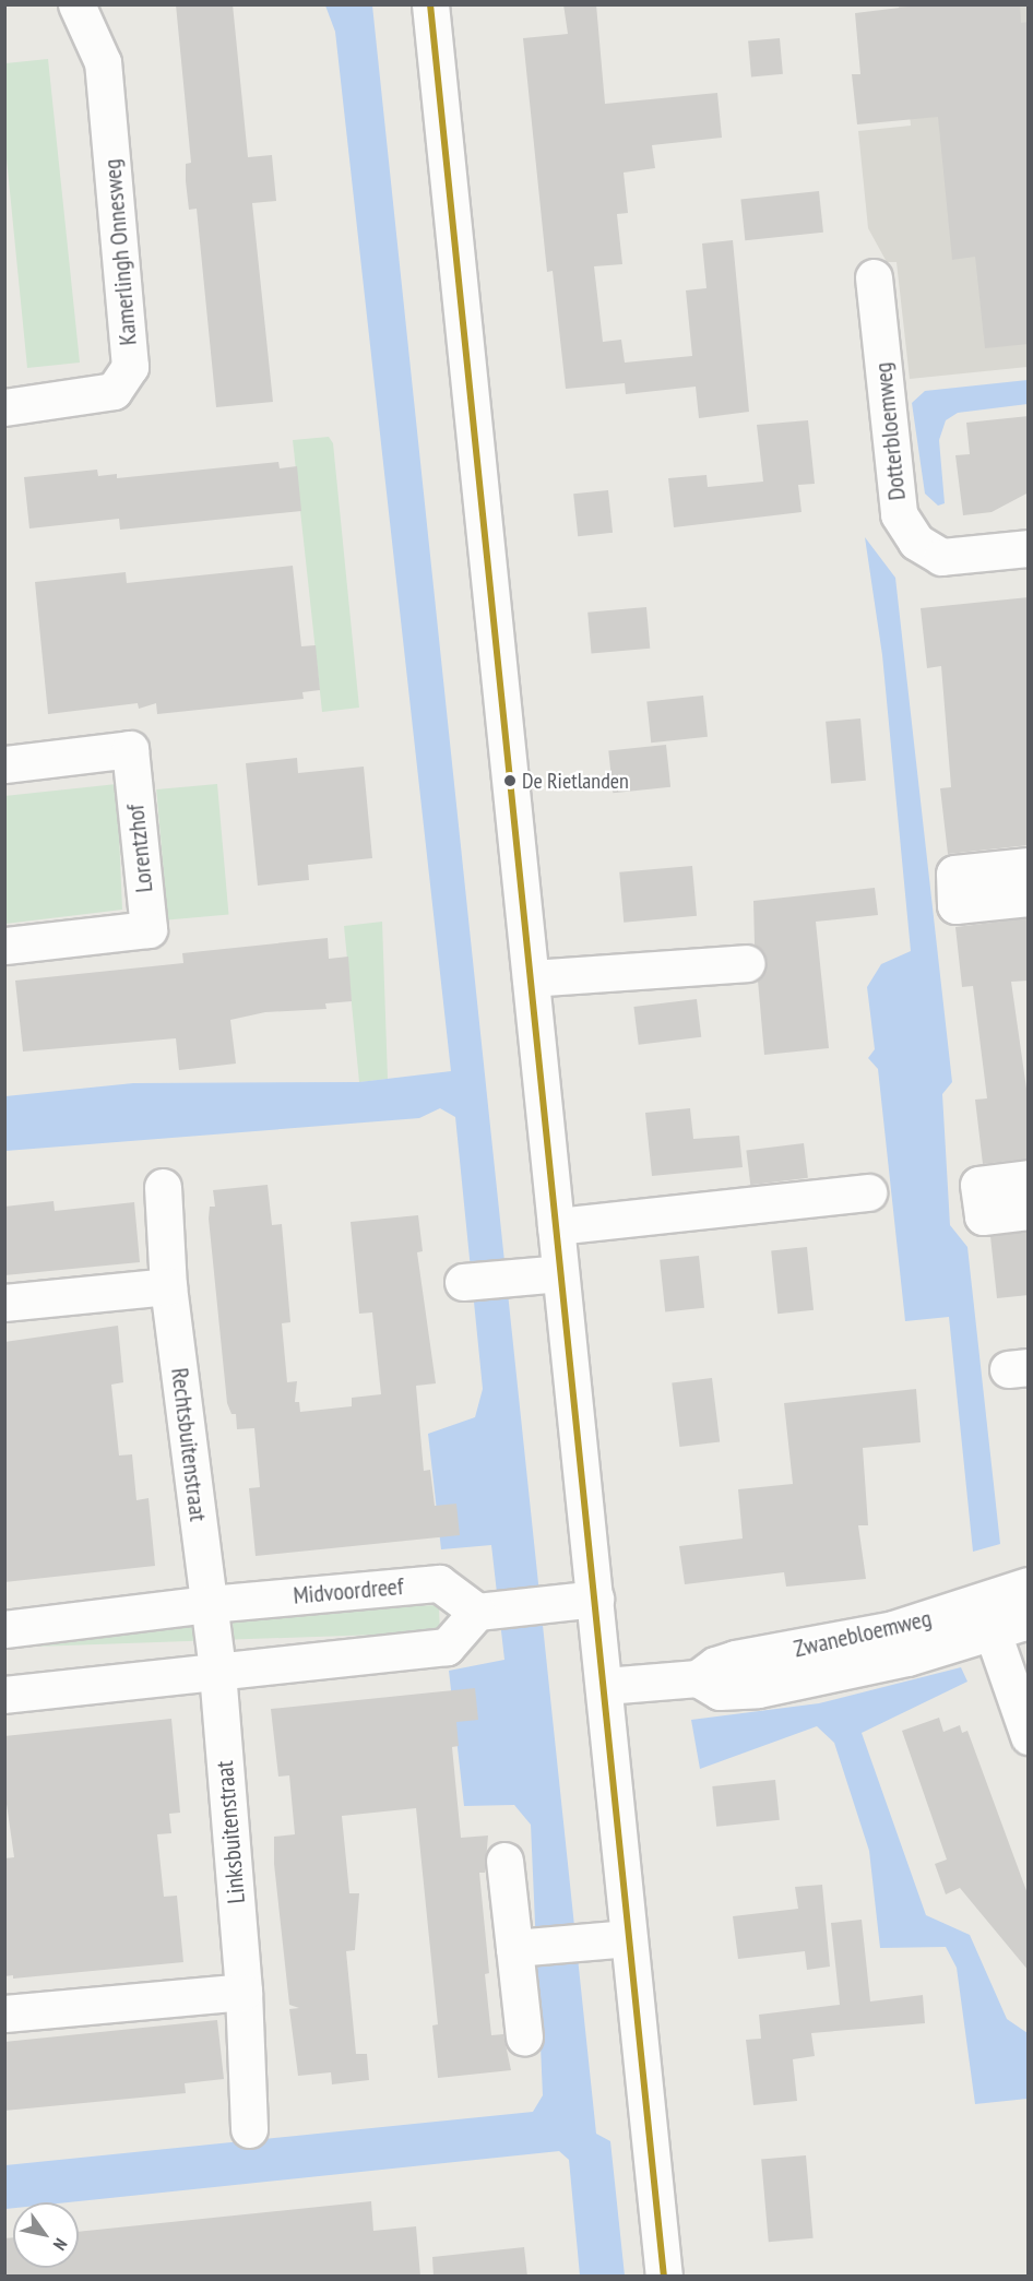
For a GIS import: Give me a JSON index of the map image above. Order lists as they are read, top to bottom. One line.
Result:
{"streets":{"street":["Kamerlingh Onnesweg","Dotterbloemweg","Lorentzhof","Rechtsbuitenstraat","Midvoordreef","Zwanebloemweg","Linksbuitenstraat"]},"crossings":[["Rechtsbuitenstraat","Midvoordreef"]],"places":["De Rietlanden"],"north":"bottom right"}
